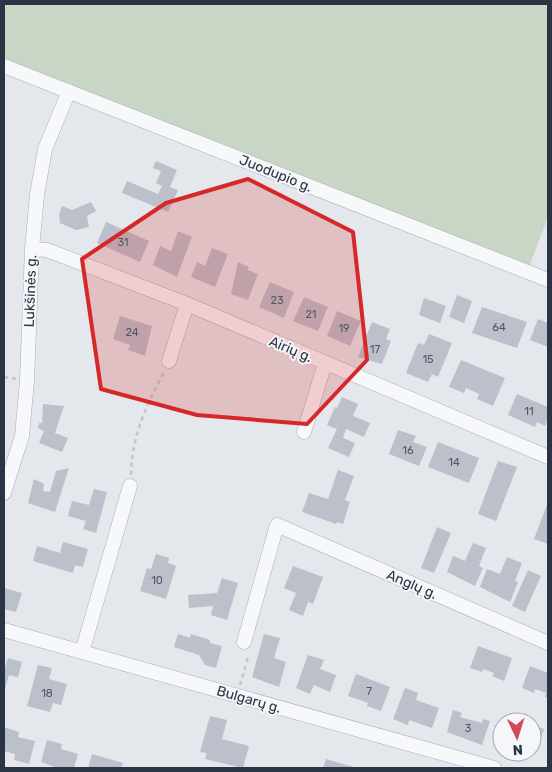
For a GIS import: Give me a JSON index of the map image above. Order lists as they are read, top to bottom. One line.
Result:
{"streets":{"street":["Juodupio g.","Lukšinės g.","Airių g.","Anglų g.","Bulgarų g."]},"crossings":[["Juodupio g.","Lukšinės g."],["Lukšinės g.","Airių g."]],"house_numbers":["31","23","21","64","19","24","17","15","11","16","14","10","7","18","3"],"north":"bottom"}
